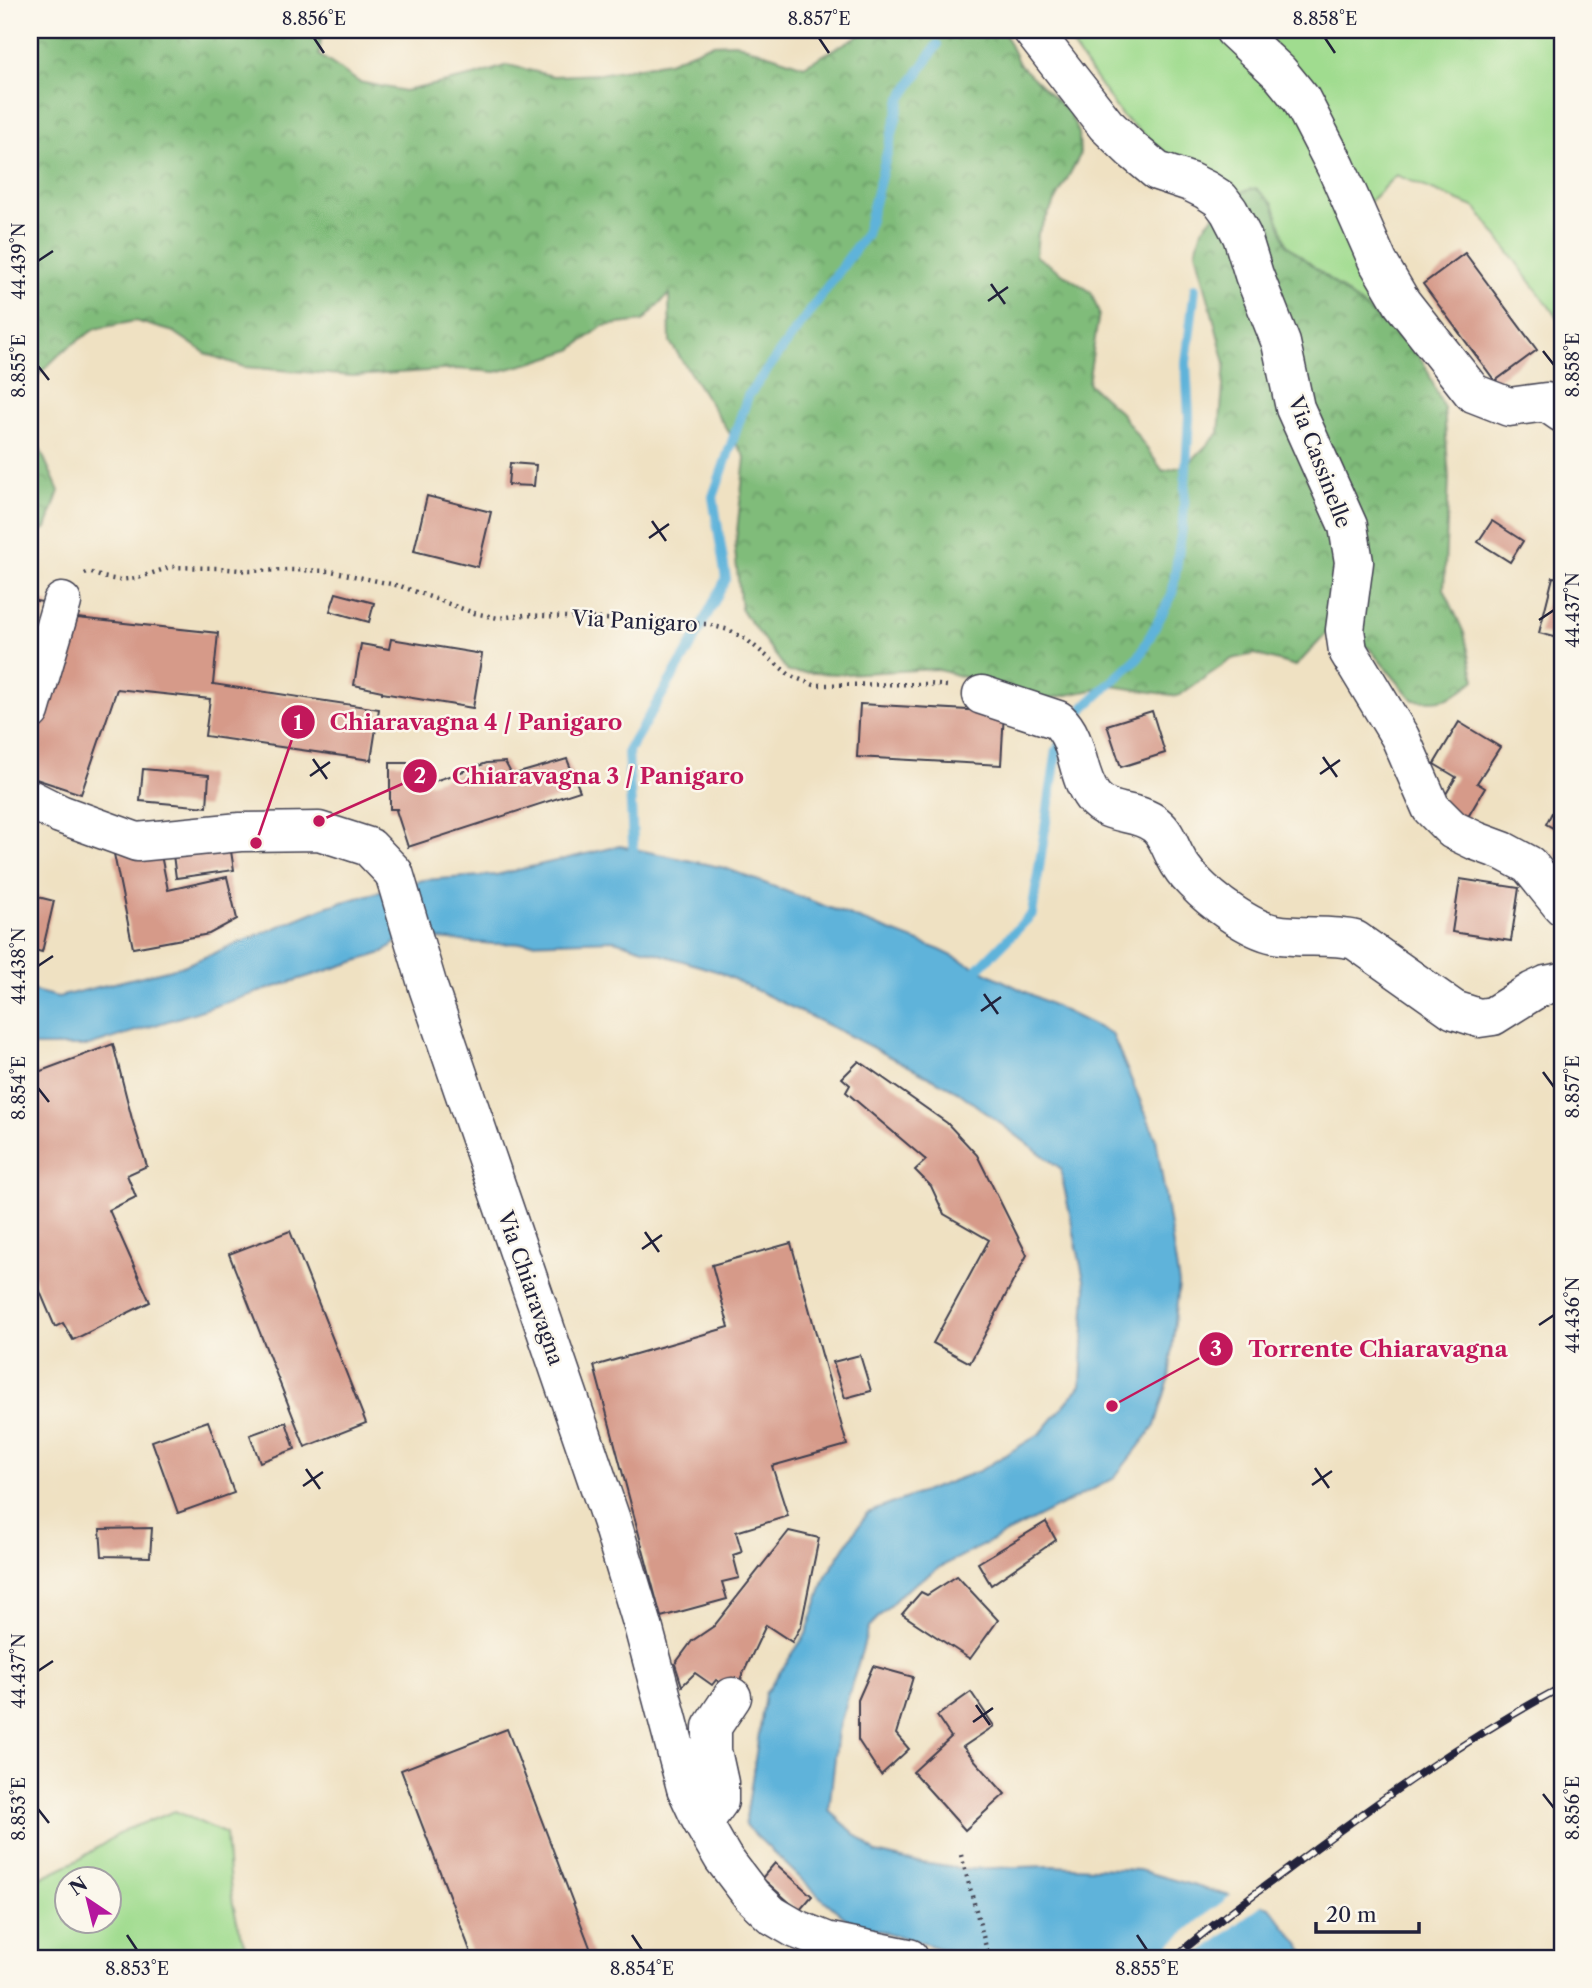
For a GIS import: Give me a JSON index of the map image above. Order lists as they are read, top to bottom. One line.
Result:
{"streets":{"street":["Via Cassinelle","Via Chiaravagna"],"path":["Via Panigaro"]},"places":["Chiaravagna 3 / Panigaro","Chiaravagna 4 / Panigaro","Torrente Chiaravagna"],"scale_bar":"20 m","north":"top left","coordinates":["8.856°E","8.857°E","8.858°E","44.439°N","8.855°E","44.437°N","44.438°N","8.854°E","44.436°N","8.853°E"]}
